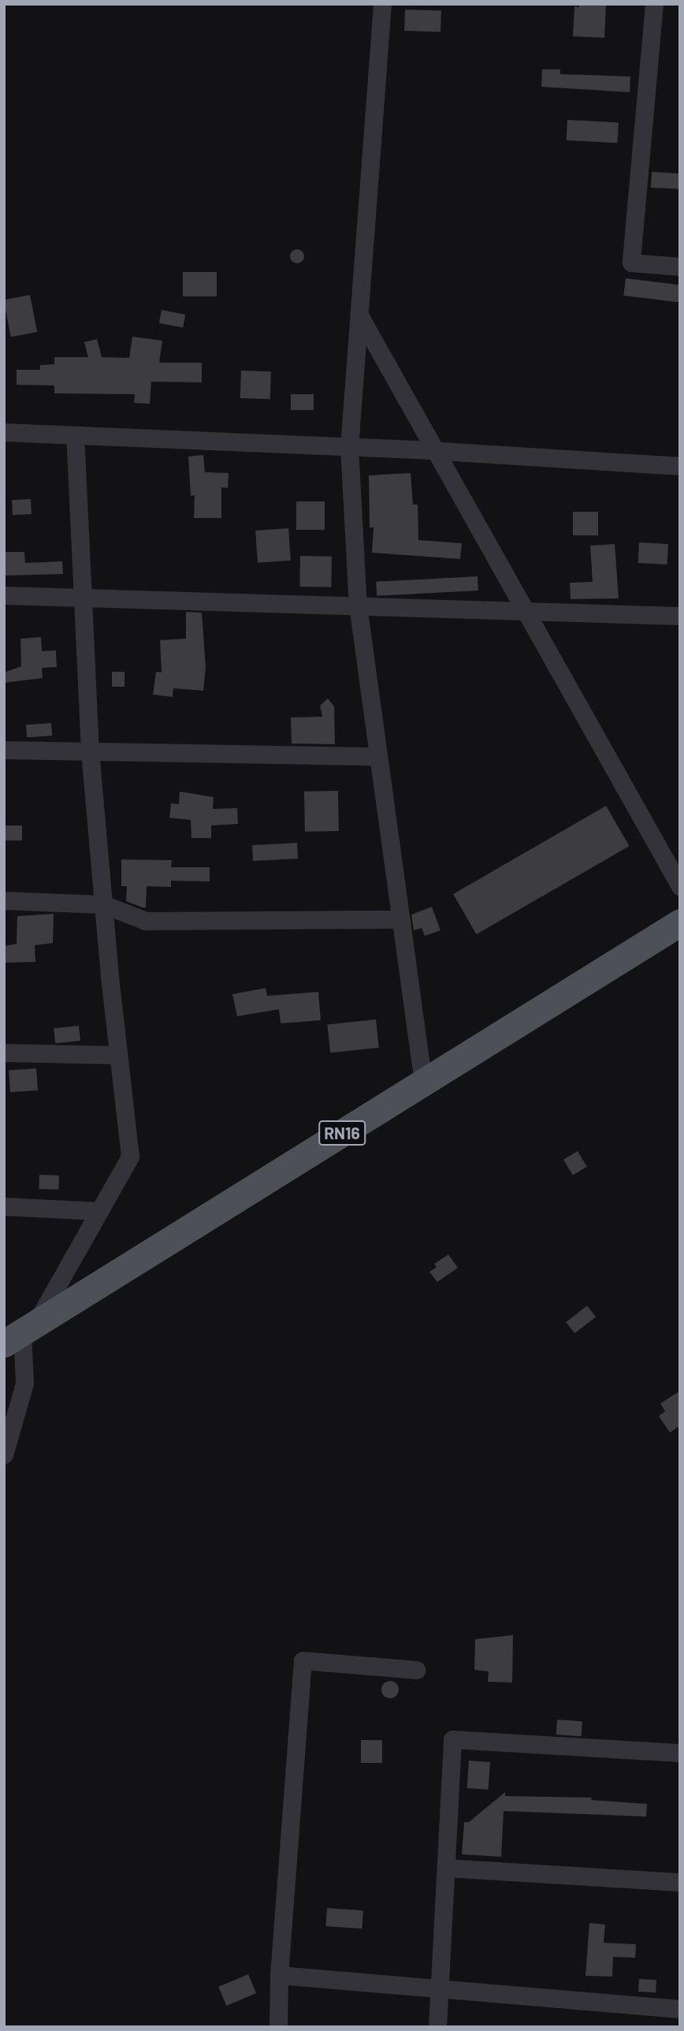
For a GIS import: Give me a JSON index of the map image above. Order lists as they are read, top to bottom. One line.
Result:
{"streets":{"main road":["RN16"]}}
